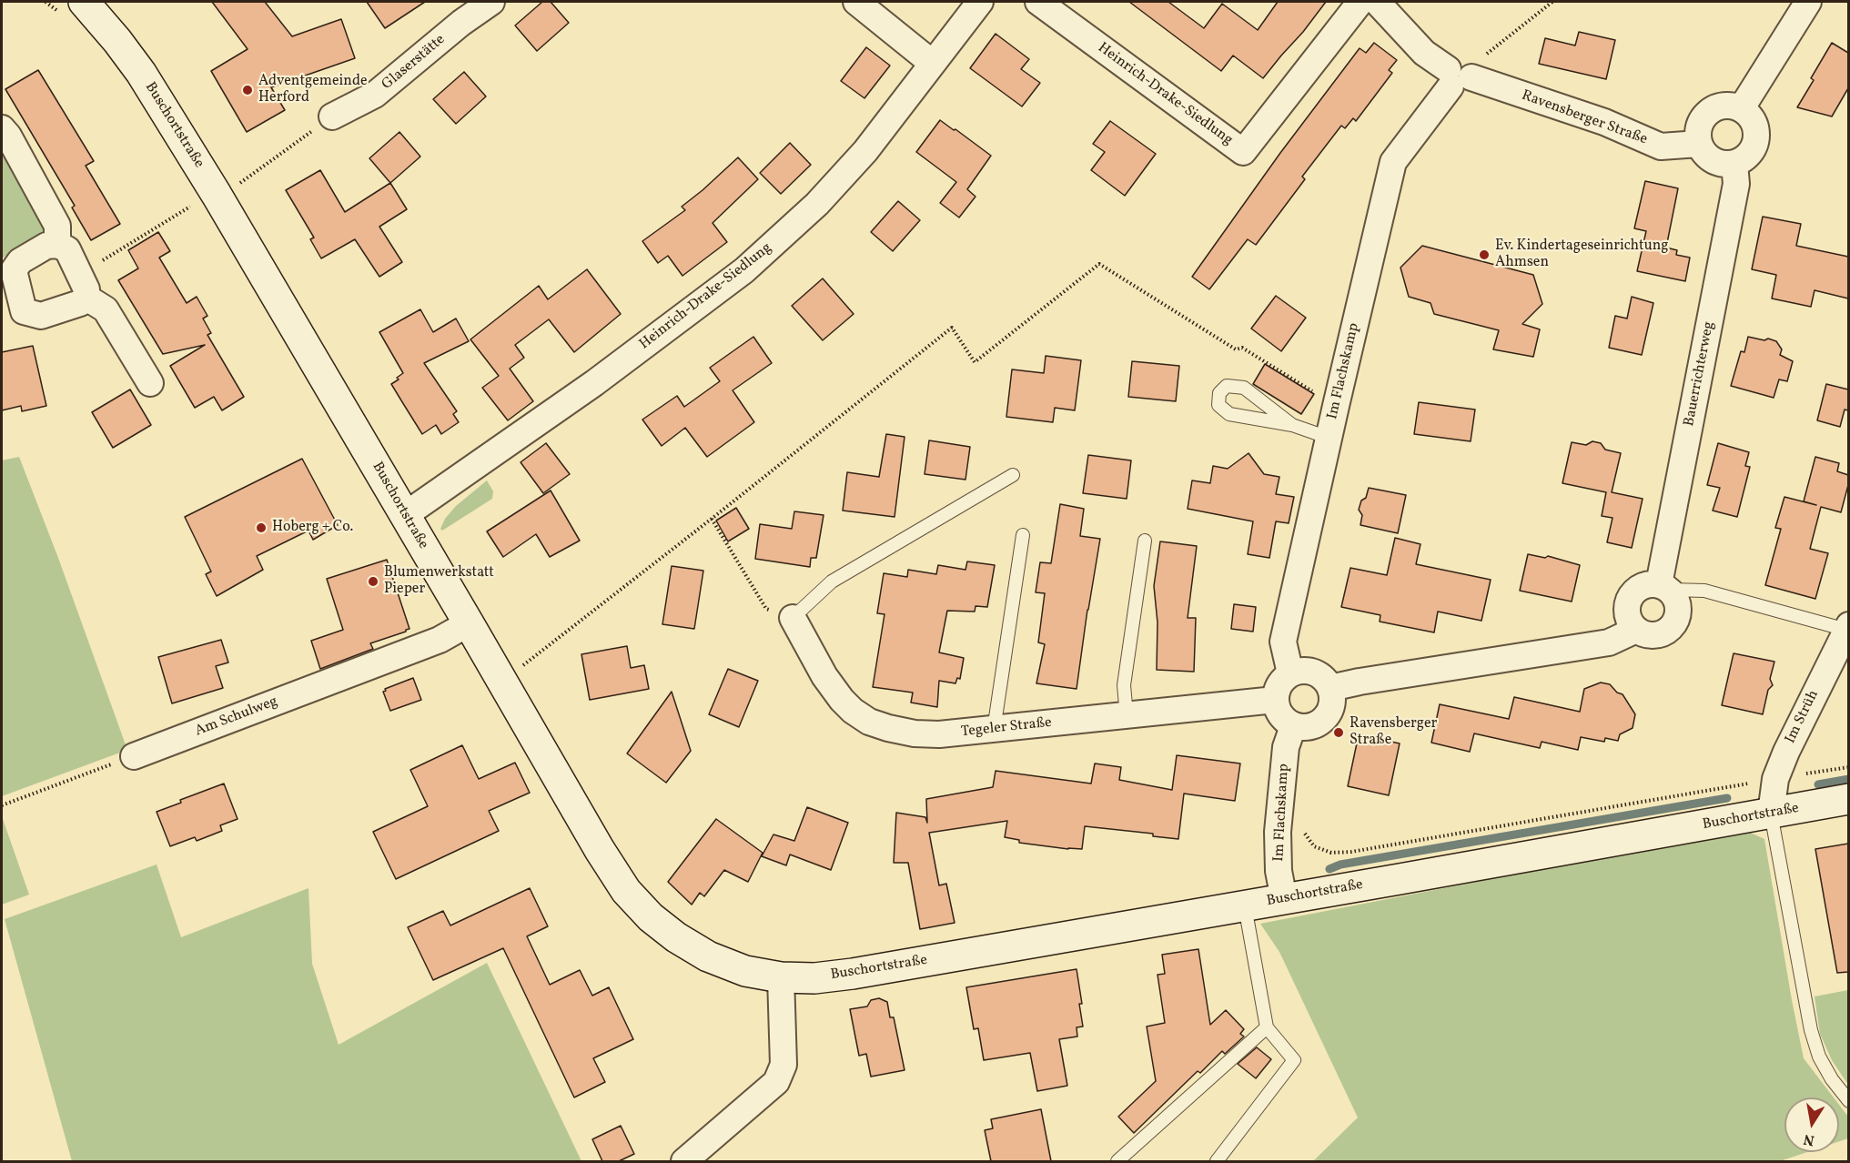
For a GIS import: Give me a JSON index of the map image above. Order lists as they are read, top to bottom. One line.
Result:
{"streets":{"main road":["Buschortstraße"],"street":["Glaserstätte","Heinrich-Drake-Siedlung","Ravensberger Straße","Im Flachskamp","Bauerrichterweg","Am Schulweg","Im Strüh","Tegeler Straße"]},"crossings":[["Heinrich-Drake-Siedlung","Buschortstraße"],["Ravensberger Straße","Im Flachskamp"],["Ravensberger Straße","Bauerrichterweg"],["Buschortstraße","Im Flachskamp"],["Buschortstraße","Am Schulweg"],["Buschortstraße","Im Strüh"],["Im Flachskamp","Tegeler Straße"]],"places":["Adventgemeinde Herford","Ev. Kindertageseinrichtung Ahmsen","Hoberg + Co.","Blumenwerkstatt Pieper","Ravensberger Straße"],"north":"bottom"}
